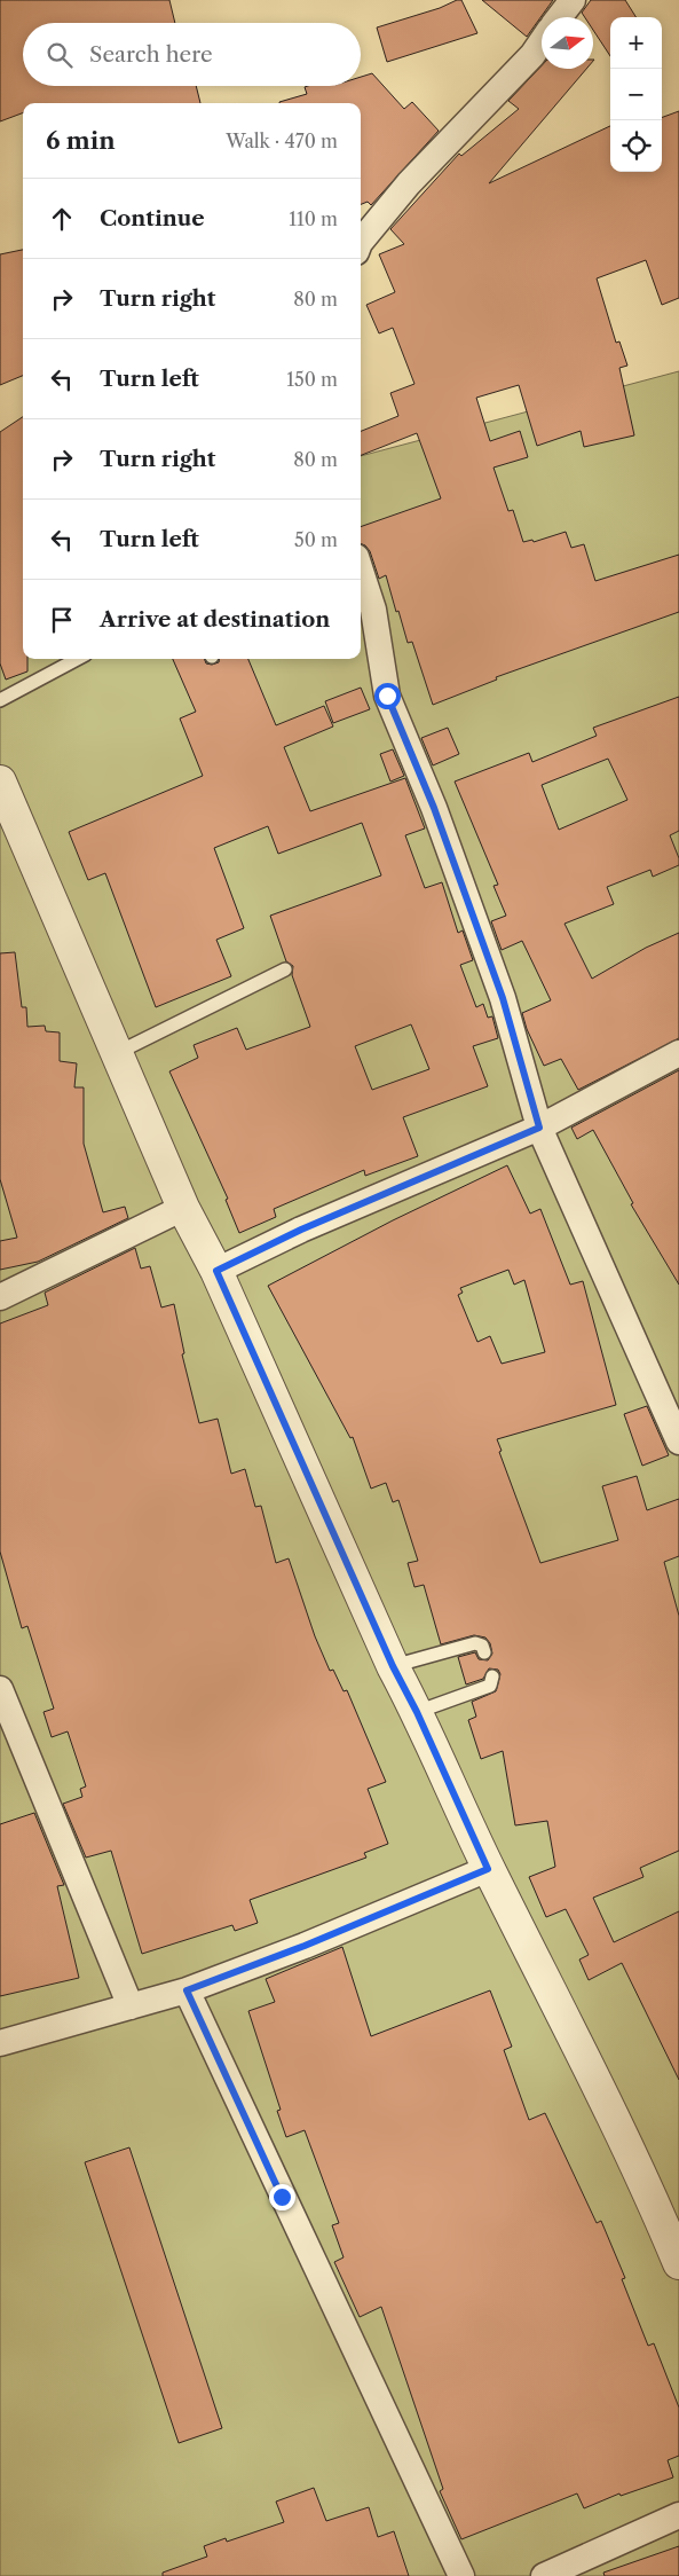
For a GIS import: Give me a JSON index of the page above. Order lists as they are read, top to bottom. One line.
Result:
{"north":"right","page":{"map_buttons":["+","−"],"search":"Search here","heading":["6 min","Walk · 470 m"],"list":[["Continue","110 m"],["Turn right","80 m"],["Turn left","150 m"],["Turn right","80 m"],["Turn left","50 m"],"Arrive at destination"]}}
